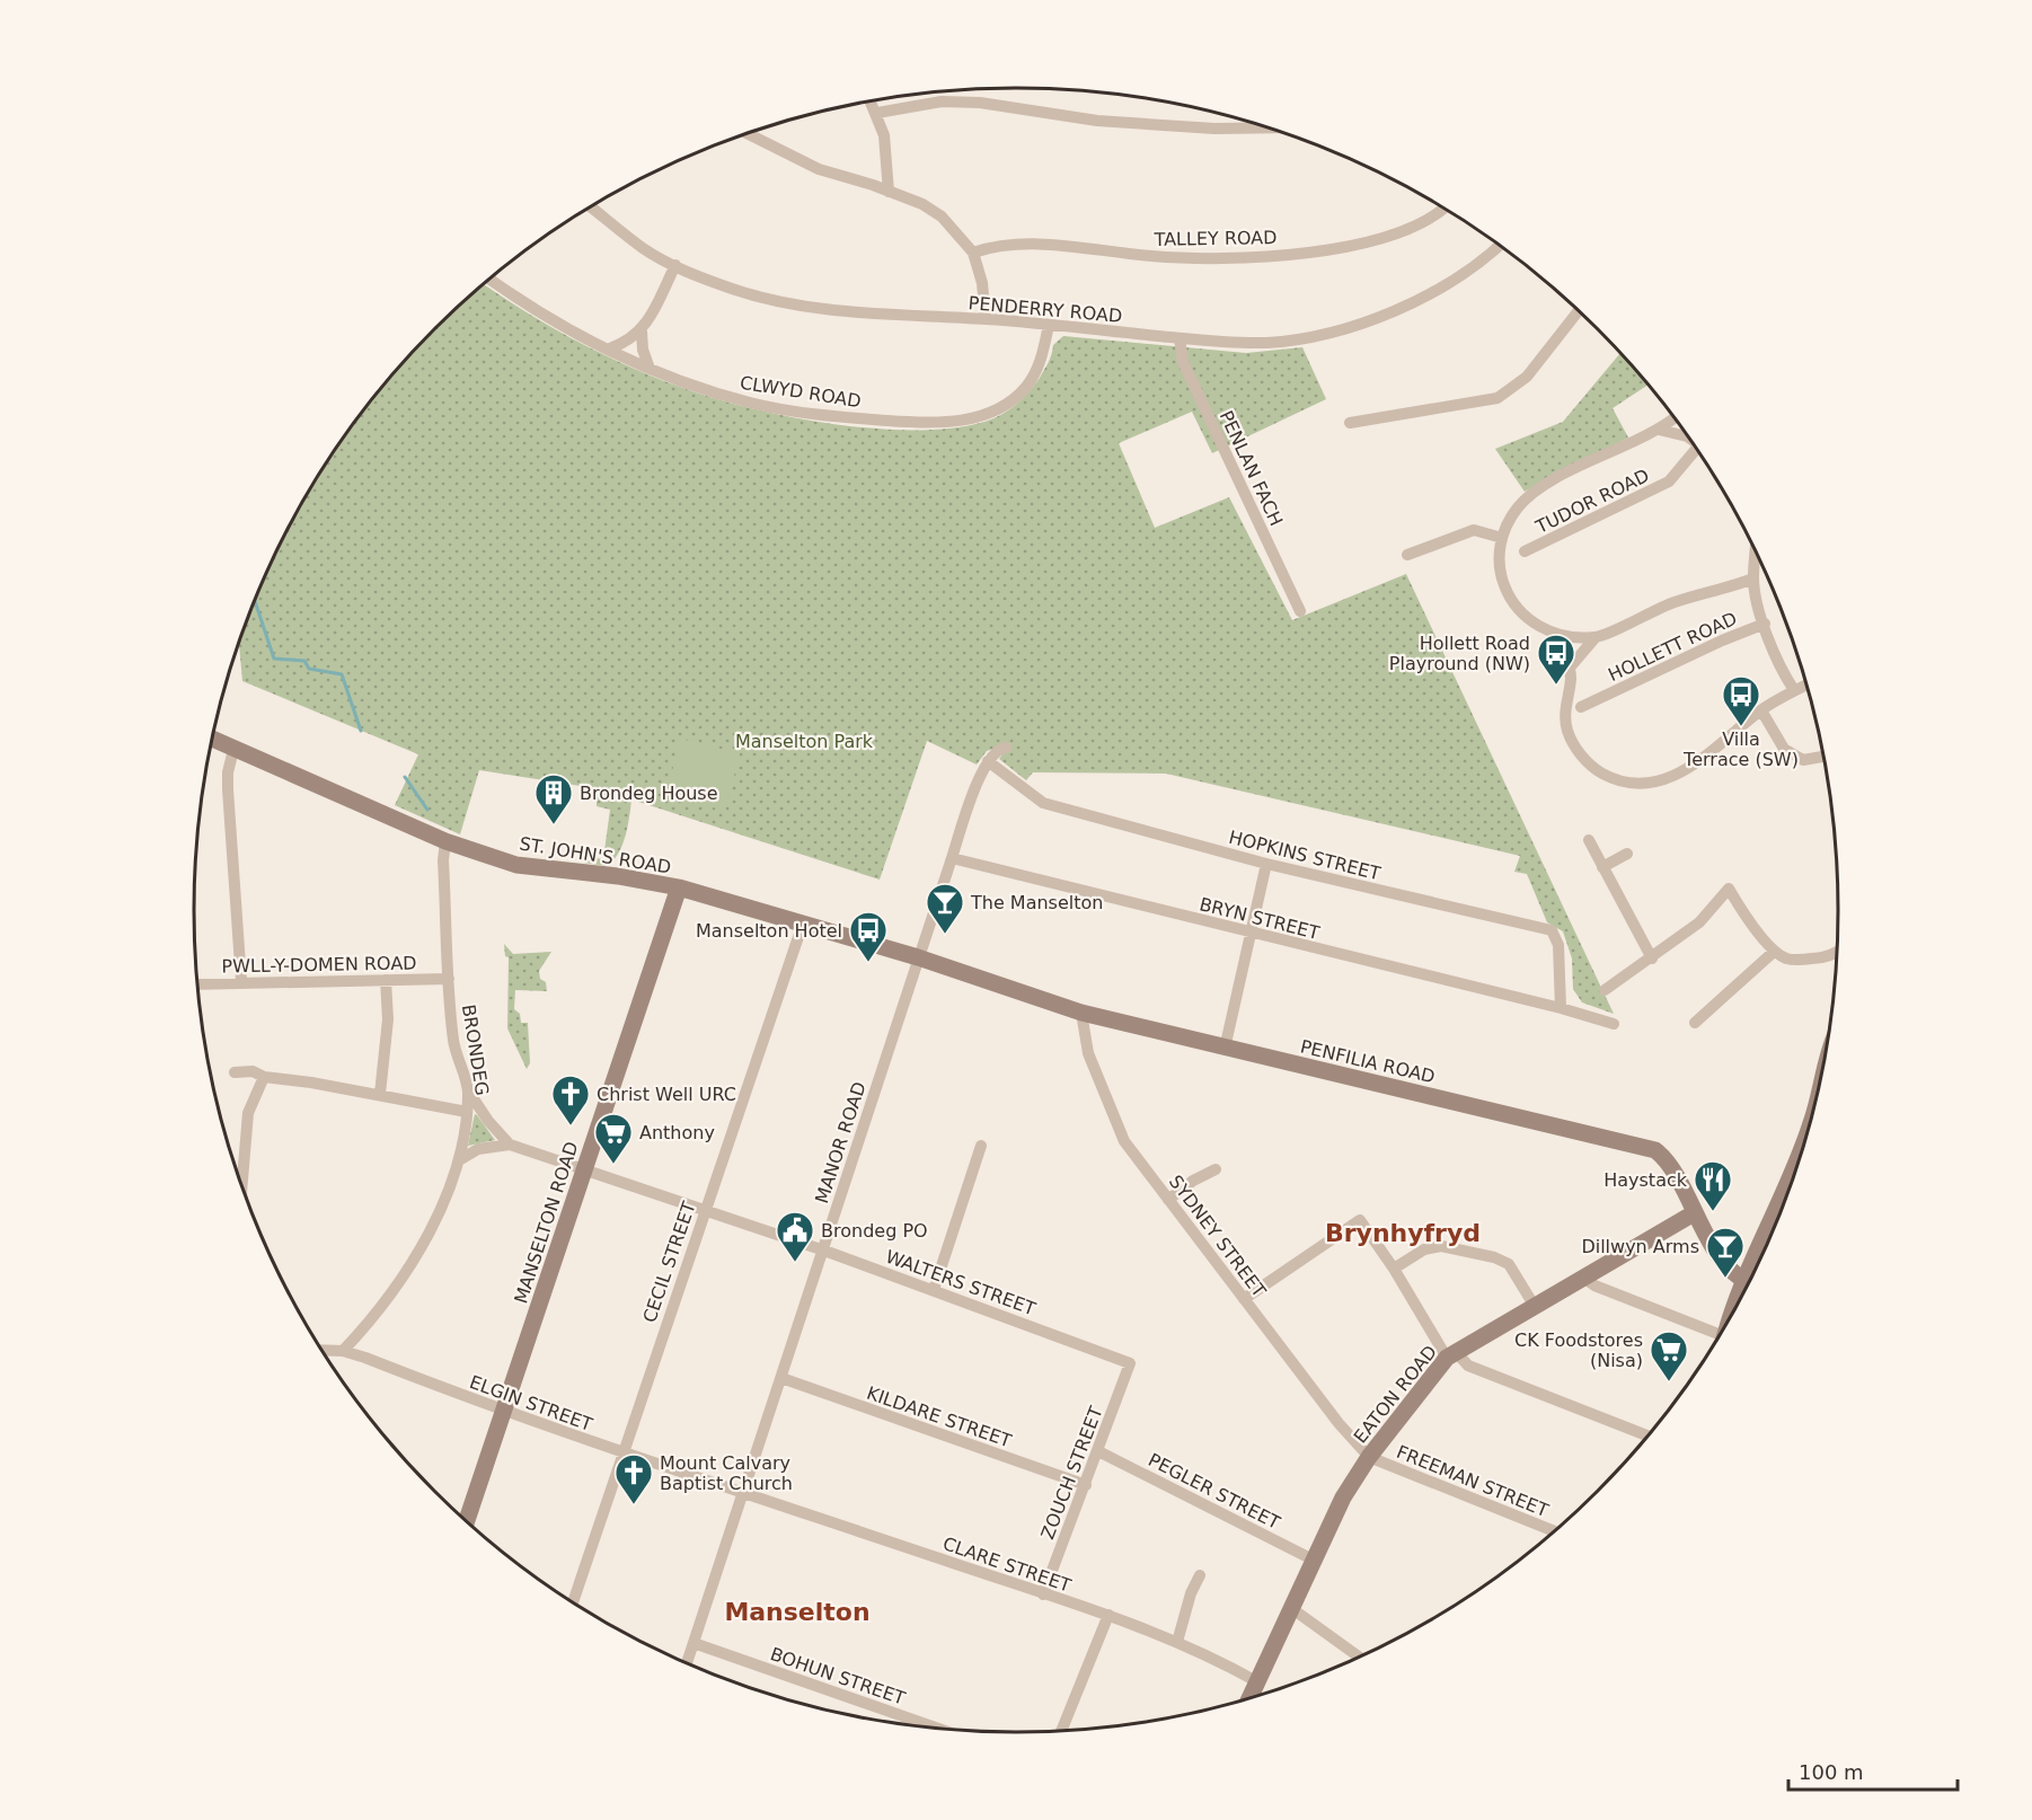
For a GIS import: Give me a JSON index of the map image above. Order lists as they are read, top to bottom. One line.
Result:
{"streets":{"street":["TALLEY ROAD","PENDERRY ROAD","CLWYD ROAD","PENLAN FACH","TUDOR ROAD","HOLLETT ROAD","ST. JOHN'S ROAD","HOPKINS STREET","BRYN STREET","PWLL-Y-DOMEN ROAD","BRONDEG","PENFILIA ROAD","MANOR ROAD","MANSELTON ROAD","SYDNEY STREET","CECIL STREET","WALTERS STREET","EATON ROAD","ELGIN STREET","KILDARE STREET","ZOUCH STREET","FREEMAN STREET","PEGLER STREET","CLARE STREET","BOHUN STREET"]},"crossings":[["PENDERRY ROAD","CLWYD ROAD"],["PENDERRY ROAD","PENLAN FACH"],["ST. JOHN'S ROAD","BRONDEG"],["ST. JOHN'S ROAD","PENFILIA ROAD"],["ST. JOHN'S ROAD","MANOR ROAD"],["ST. JOHN'S ROAD","MANSELTON ROAD"],["ST. JOHN'S ROAD","CECIL STREET"],["HOPKINS STREET","BRYN STREET"],["HOPKINS STREET","MANOR ROAD"],["BRYN STREET","MANOR ROAD"],["PWLL-Y-DOMEN ROAD","BRONDEG"],["BRONDEG","WALTERS STREET"],["BRONDEG","ELGIN STREET"],["PENFILIA ROAD","MANOR ROAD"],["PENFILIA ROAD","SYDNEY STREET"],["PENFILIA ROAD","EATON ROAD"],["MANOR ROAD","WALTERS STREET"],["MANOR ROAD","ELGIN STREET"],["MANOR ROAD","KILDARE STREET"],["MANOR ROAD","CLARE STREET"],["MANOR ROAD","BOHUN STREET"],["MANSELTON ROAD","WALTERS STREET"],["MANSELTON ROAD","ELGIN STREET"],["SYDNEY STREET","EATON ROAD"],["SYDNEY STREET","FREEMAN STREET"],["CECIL STREET","WALTERS STREET"],["CECIL STREET","ELGIN STREET"],["WALTERS STREET","ZOUCH STREET"],["EATON ROAD","FREEMAN STREET"],["EATON ROAD","PEGLER STREET"],["EATON ROAD","CLARE STREET"],["ELGIN STREET","CLARE STREET"],["KILDARE STREET","ZOUCH STREET"],["ZOUCH STREET","PEGLER STREET"],["ZOUCH STREET","CLARE STREET"]],"districts":["Brynhyfryd","Manselton"],"parks":["Manselton Park"],"places":{"bus stop":["Hollett Road Playround (NW)","Villa Terrace (SW)","Manselton Hotel"],"building":["Brondeg House"],"bar":["The Manselton","Dillwyn Arms"],"church":["Christ Well URC","Mount Calvary Baptist Church"],"supermarket":["Anthony","CK Foodstores (Nisa)"],"restaurant":["Haystack"],"public building":["Brondeg PO"]},"scale_bar":"100 m"}
